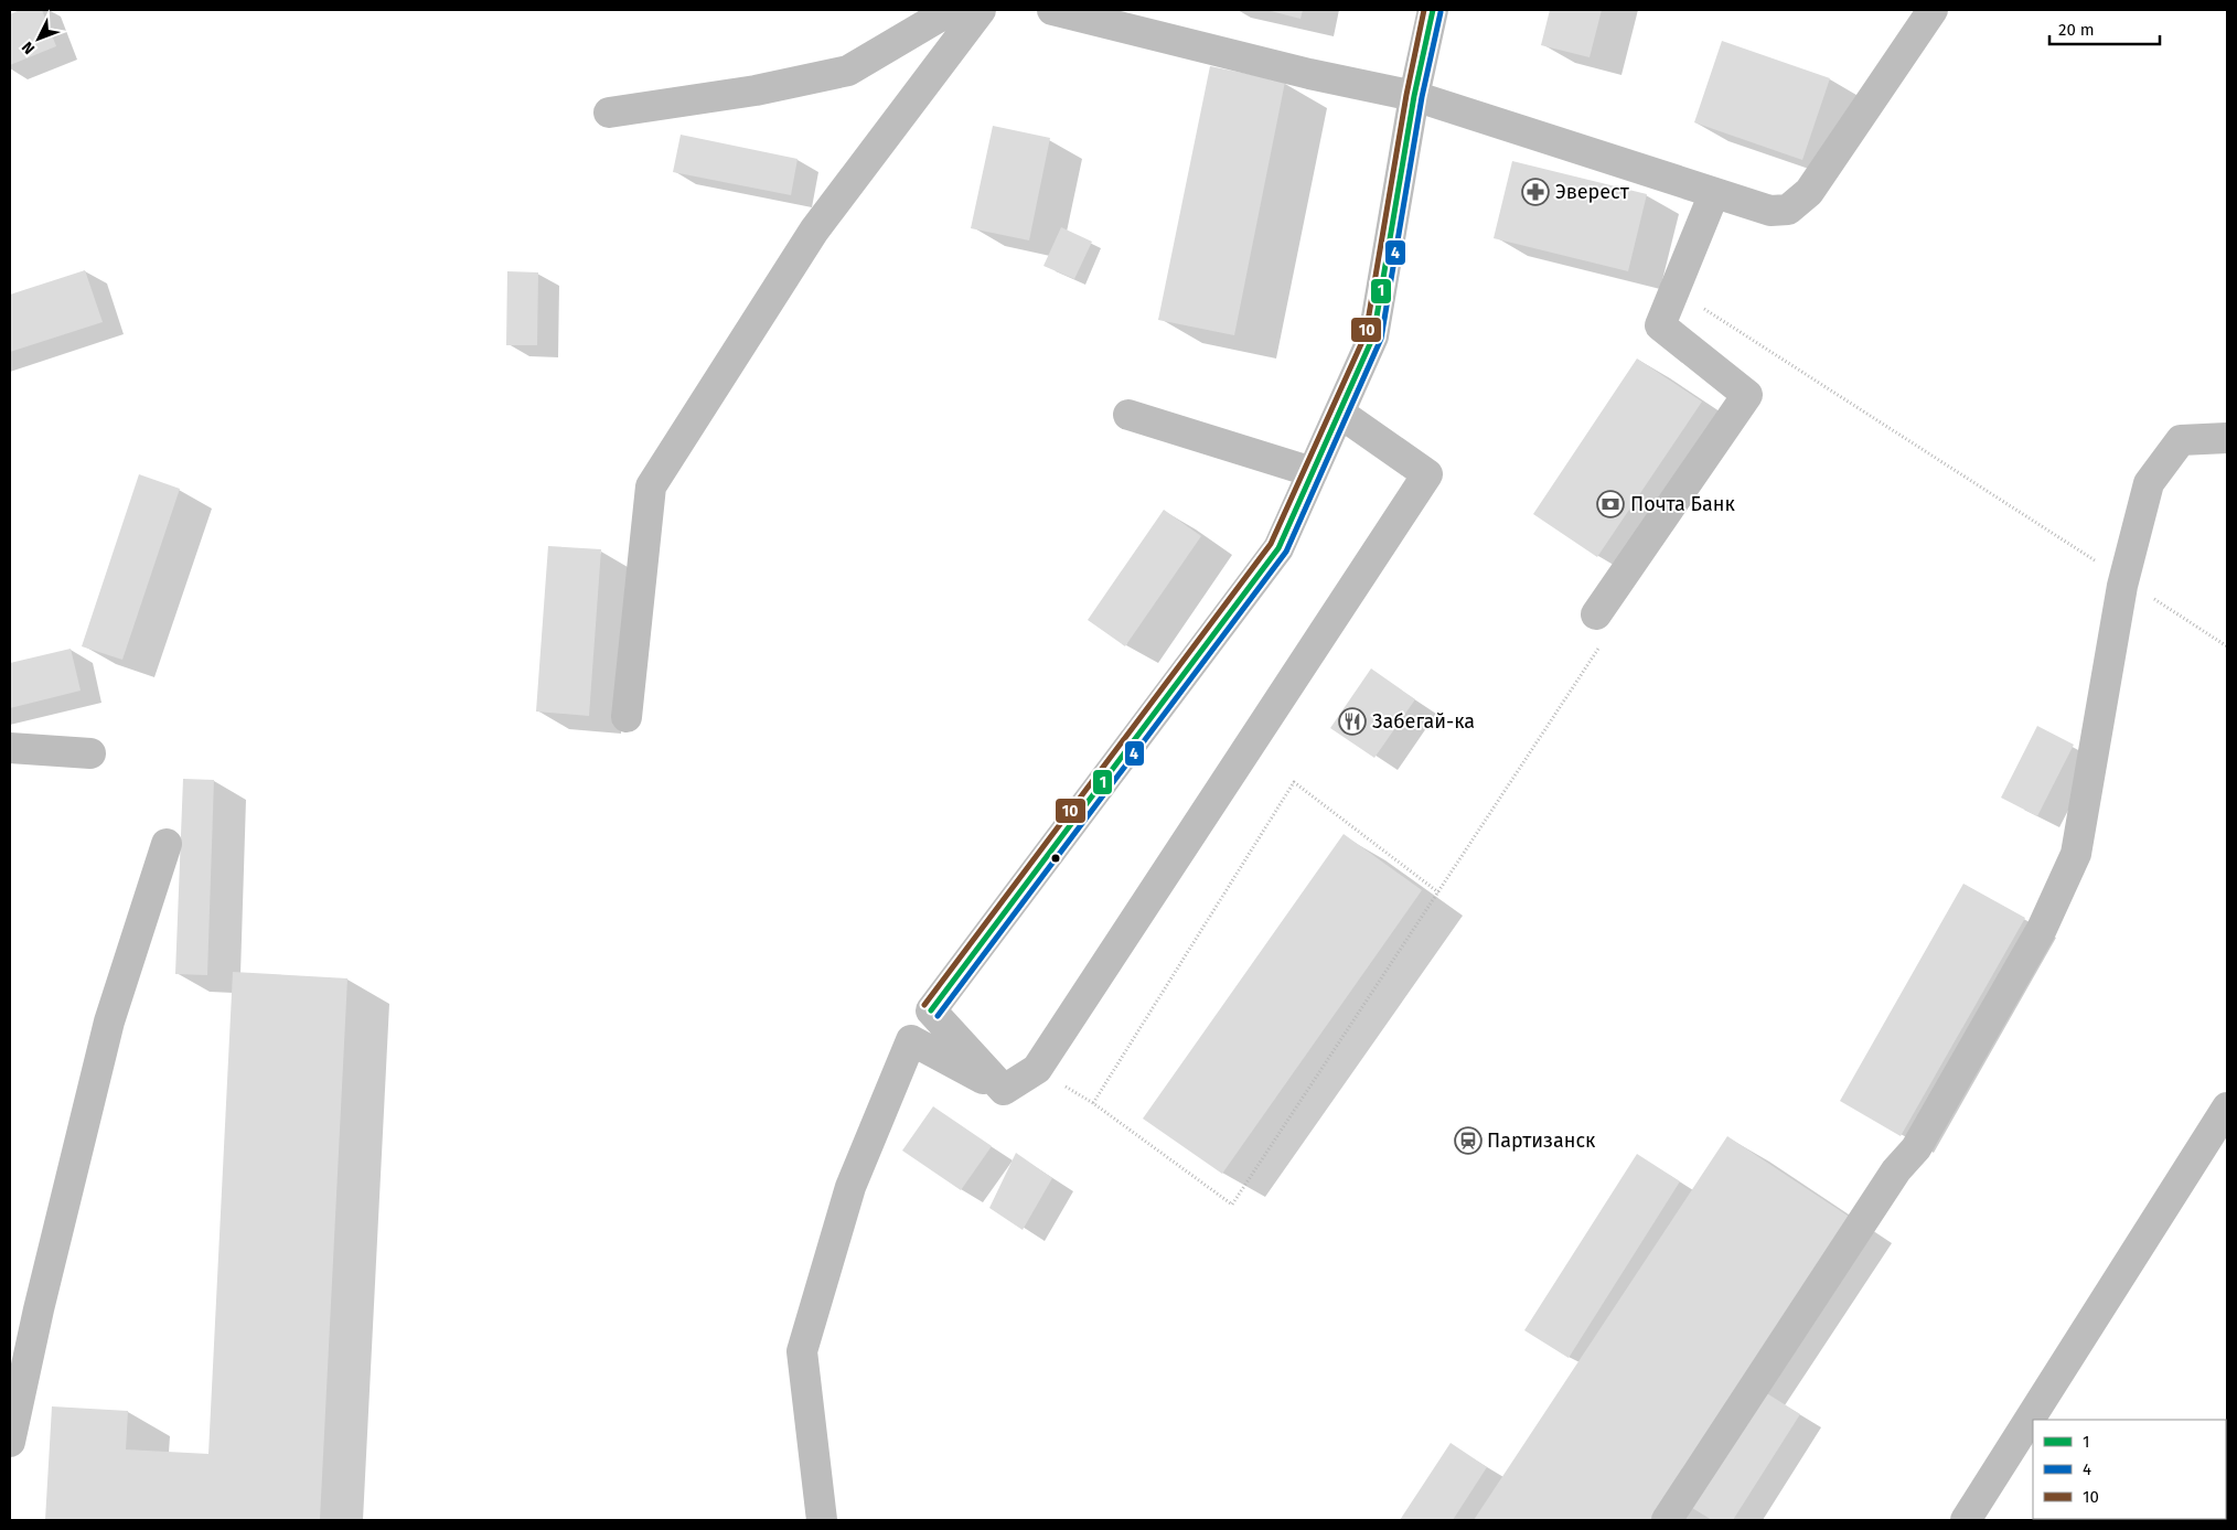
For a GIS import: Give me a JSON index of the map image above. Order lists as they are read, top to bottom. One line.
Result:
{"places":{"pharmacy":["Эверест"],"bank":["Почта Банк"],"restaurant":["Забегай-ка"],"station":["Партизанск"]},"lines":["transit line 1","transit line 10","transit line 4"],"legend":["1","4","10"],"scale_bar":"20 m","north":"bottom left"}
